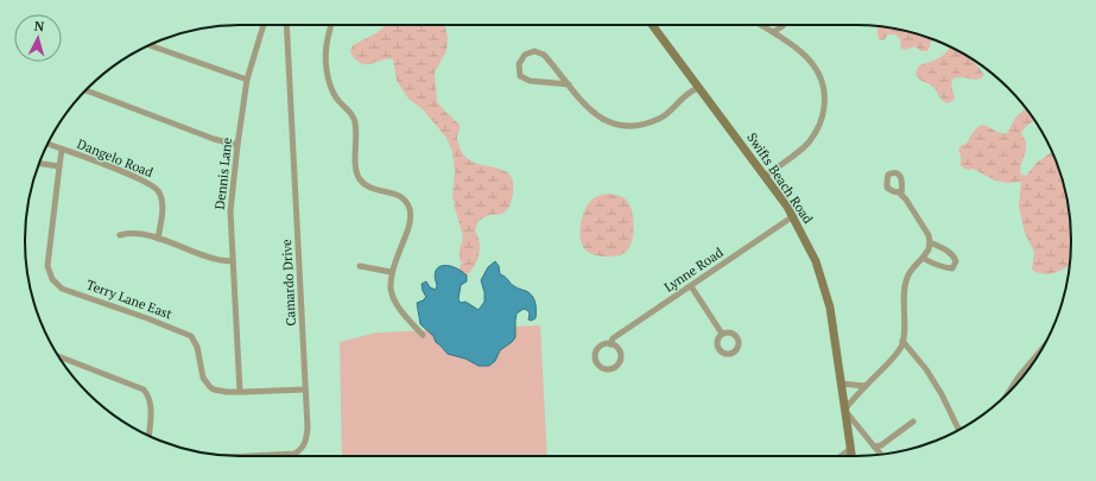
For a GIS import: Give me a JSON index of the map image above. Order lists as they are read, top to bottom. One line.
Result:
{"streets":{"street":["Dangelo Road","Dennis Lane","Swifts Beach Road","Lynne Road","Camardo Drive","Terry Lane East"]},"crossings":[["Dennis Lane","Terry Lane East"],["Swifts Beach Road","Lynne Road"],["Camardo Drive","Terry Lane East"]],"north":"top"}
